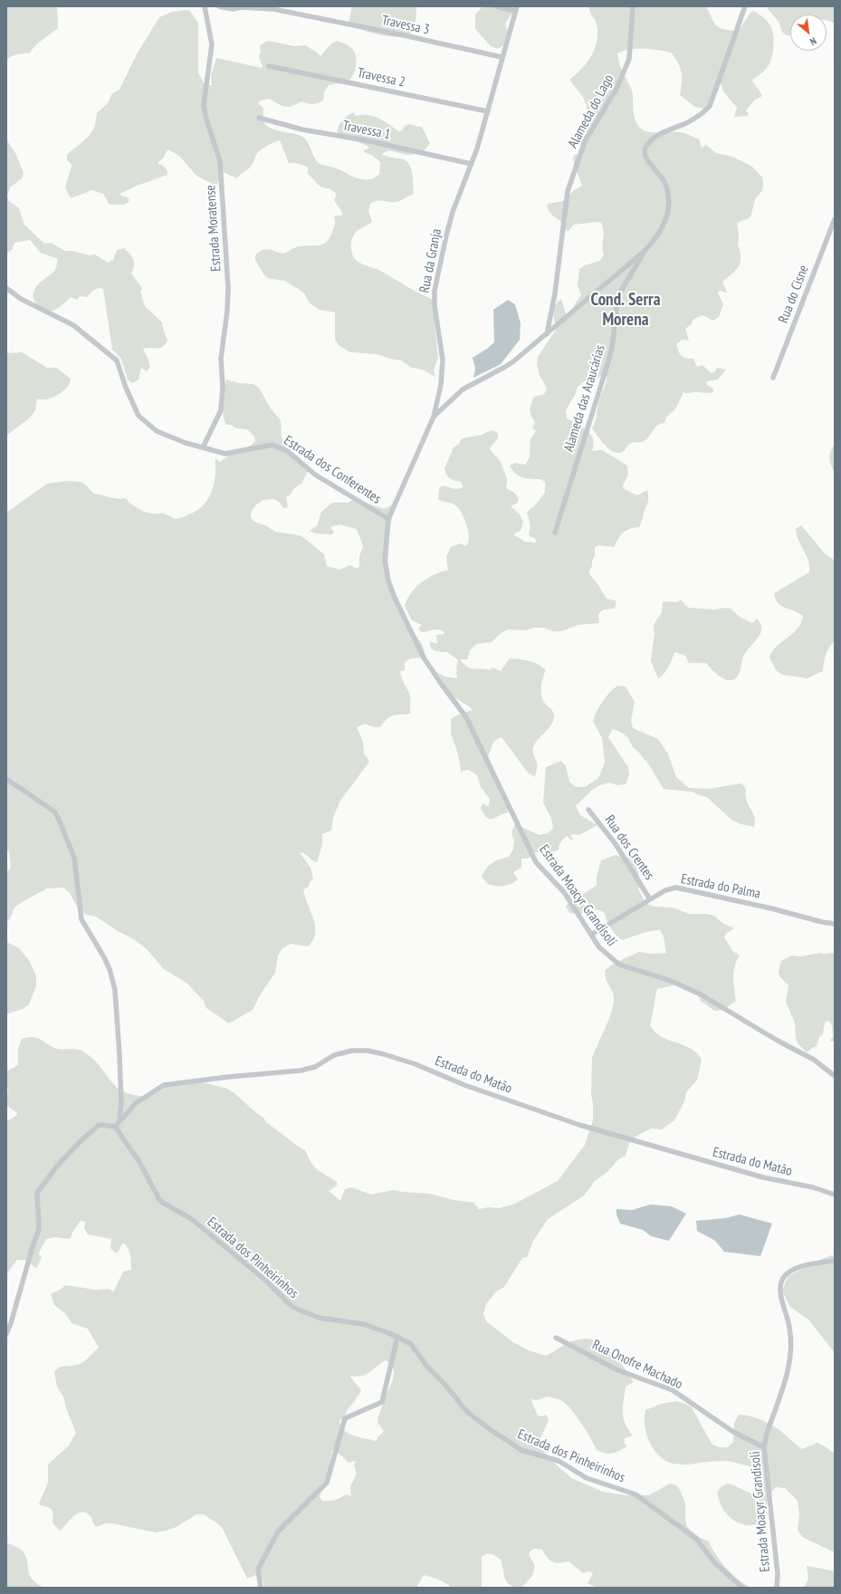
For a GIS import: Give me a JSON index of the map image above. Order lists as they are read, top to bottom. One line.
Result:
{"streets":{"street":["Travessa 3","Travessa 2","Alameda do Lago","Travessa 1","Estrada Moratense","Rua da Granja","Rua do Cisne","Alameda das Araucárias","Estrada dos Conferentes","Rua dos Crentes","Estrada do Palma","Estrada Moacyr Grandisoli","Estrada do Matão","Estrada dos Pinheirinhos","Rua Onofre Machado"]},"crossings":[["Travessa 3","Rua da Granja"],["Travessa 2","Rua da Granja"],["Travessa 1","Rua da Granja"],["Estrada Moratense","Estrada dos Conferentes"],["Rua da Granja","Estrada dos Conferentes"],["Rua da Granja","Estrada Moacyr Grandisoli"],["Estrada dos Conferentes","Estrada Moacyr Grandisoli"],["Rua dos Crentes","Estrada do Palma"],["Estrada do Palma","Estrada Moacyr Grandisoli"],["Estrada Moacyr Grandisoli","Rua Onofre Machado"],["Estrada do Matão","Estrada dos Pinheirinhos"]],"districts":["Cond. Serra Morena"],"north":"bottom right"}
